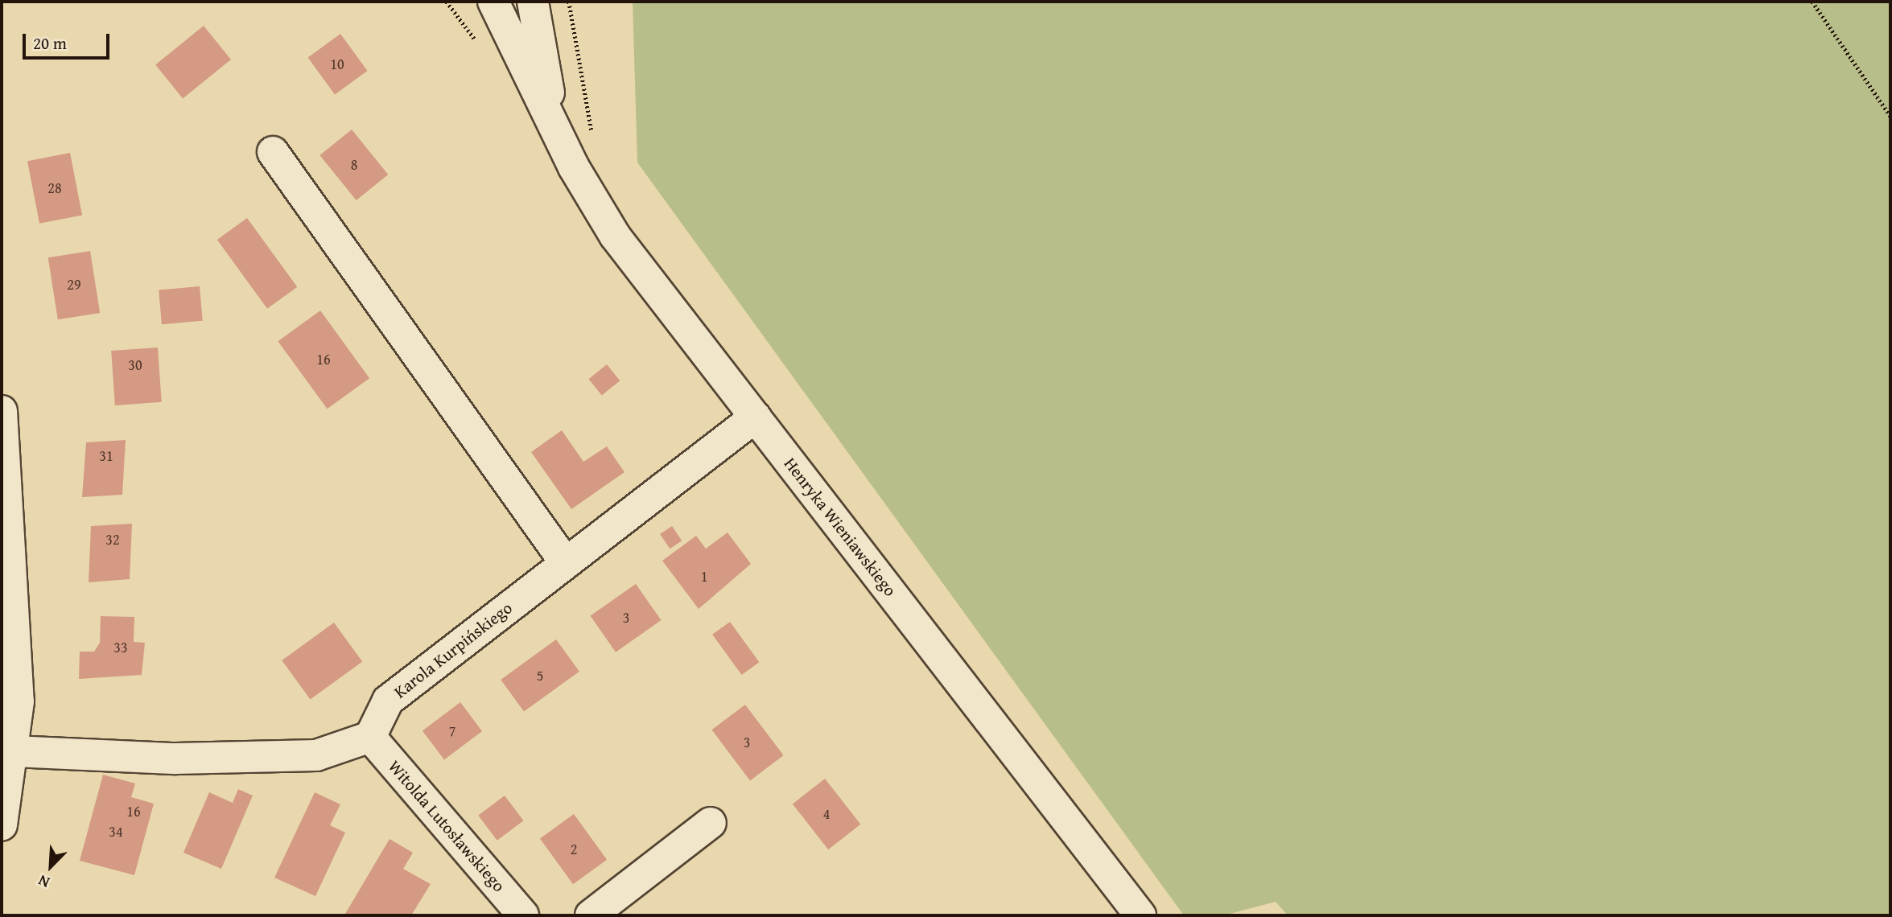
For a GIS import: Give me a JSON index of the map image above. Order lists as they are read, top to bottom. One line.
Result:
{"streets":{"street":["Henryka Wieniawskiego","Karola Kurpińskiego","Witolda Lutosławskiego"]},"crossings":[["Henryka Wieniawskiego","Karola Kurpińskiego"],["Karola Kurpińskiego","Witolda Lutosławskiego"]],"house_numbers":["10","8","28","29","16","30","31","32","1","3","33","5","7","3","16","4","34","2"],"scale_bar":"20 m","north":"bottom left"}
